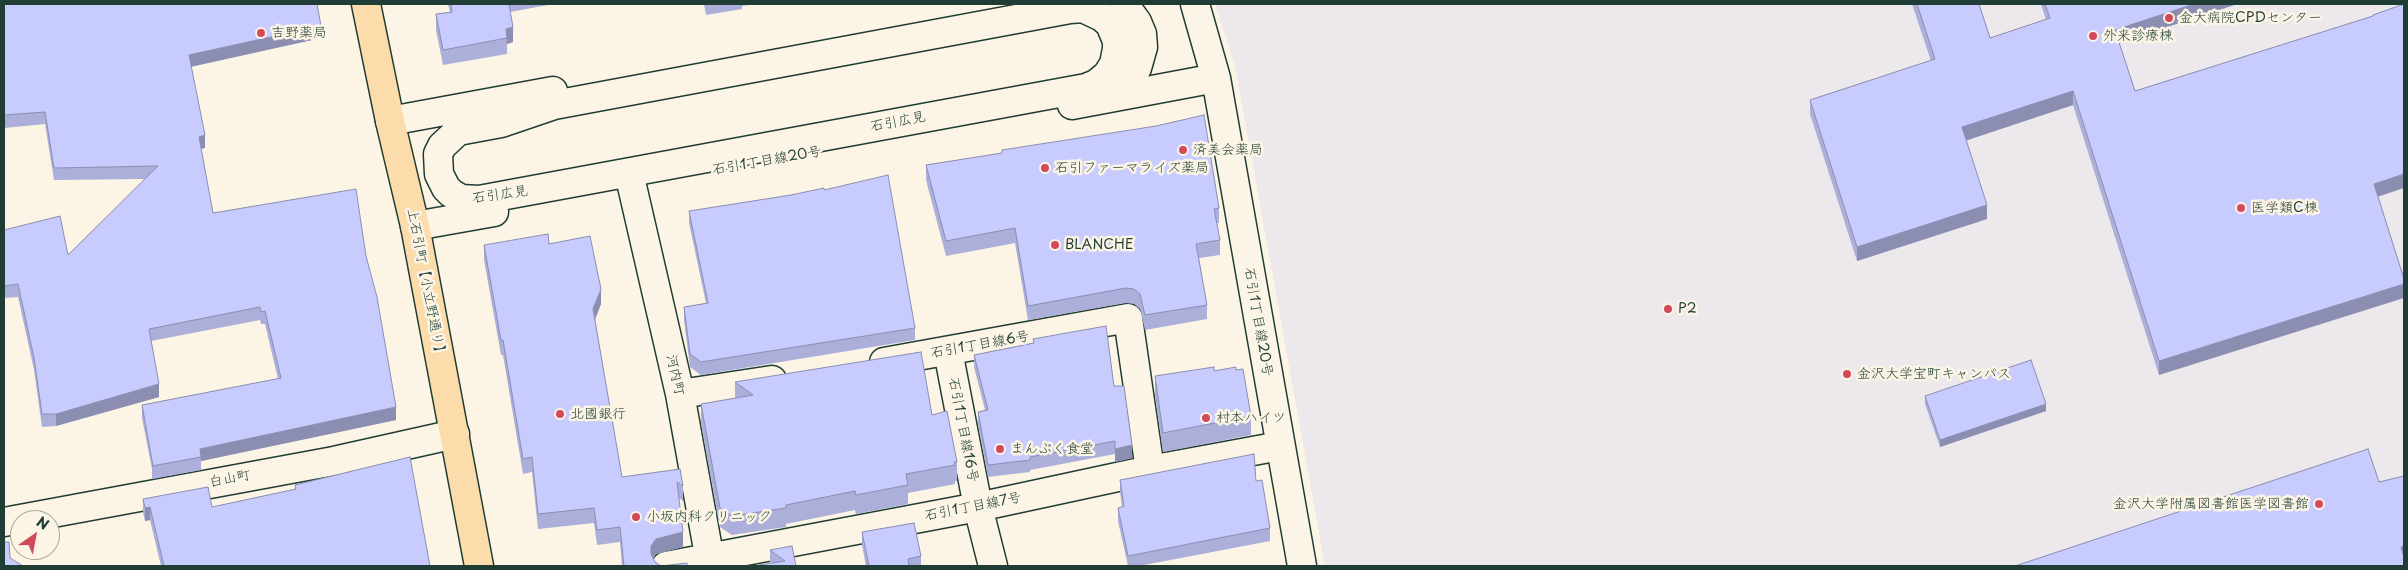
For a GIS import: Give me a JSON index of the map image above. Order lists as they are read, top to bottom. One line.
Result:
{"streets":{"main road":["上石引町【小立野通り】"],"street":["石引広見","石引1丁目線20号","石引1丁目線6号","河内町","石引1丁目線16号","白山町","石引1丁目線7号"]},"crossings":[["石引1丁目線20号","上石引町【小立野通り】"],["石引1丁目線20号","河内町"],["石引1丁目線20号","石引1丁目線7号"],["上石引町【小立野通り】","白山町"],["石引1丁目線6号","石引1丁目線16号"],["石引1丁目線6号","石引1丁目線7号"],["河内町","石引1丁目線7号"],["石引1丁目線16号","石引1丁目線7号"]],"places":["金大病院CPDセンター","吉野薬局","外来診療棟","済美会薬局","石引ファーマライズ薬局","医学類C棟","BLANCHE","P2","金沢大学宝町キャンパス","北國銀行","村本ハイツ","まんぷく食堂","金沢大学附属図書館医学図書館","小坂内科クリニック"],"north":"top right"}
